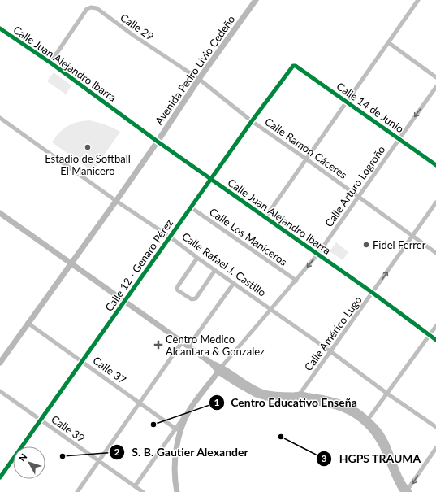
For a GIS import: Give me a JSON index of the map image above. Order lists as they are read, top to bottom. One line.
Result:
{"streets":{"main road":["Avenida Pedro Livio Cedeño"],"street":["Calle 29","Calle Juan Alejandro lbarra","Calle 14 de Junio","Calle Ramón Cáceres","Calle Arturo Logroño","Calle Los Maniceros","Calle Rafael J. Castillo","Calle 12 - Genaro Pérez","Calle Américo Lugo","Calle 37","Calle 39"]},"crossings":[["Calle 29","Calle Juan Alejandro lbarra"],["Calle 29","Avenida Pedro Livio Cedeño"],["Calle 29","Calle Ramón Cáceres"],["Calle Juan Alejandro lbarra","Avenida Pedro Livio Cedeño"],["Calle Juan Alejandro lbarra","Calle Arturo Logroño"],["Calle Juan Alejandro lbarra","Calle 12 - Genaro Pérez"],["Calle Juan Alejandro lbarra","Calle Américo Lugo"],["Avenida Pedro Livio Cedeño","Calle Ramón Cáceres"],["Avenida Pedro Livio Cedeño","Calle Rafael J. Castillo"],["Avenida Pedro Livio Cedeño","Calle 37"],["Calle 14 de Junio","Calle Arturo Logroño"],["Calle 14 de Junio","Calle 12 - Genaro Pérez"],["Calle Ramón Cáceres","Calle Arturo Logroño"],["Calle Ramón Cáceres","Calle 12 - Genaro Pérez"],["Calle Ramón Cáceres","Calle Américo Lugo"],["Calle Arturo Logroño","Calle Los Maniceros"],["Calle Arturo Logroño","Calle Rafael J. Castillo"],["Calle Los Maniceros","Calle 12 - Genaro Pérez"],["Calle Rafael J. Castillo","Calle 12 - Genaro Pérez"],["Calle Rafael J. Castillo","Calle Américo Lugo"],["Calle 12 - Genaro Pérez","Calle 37"],["Calle 12 - Genaro Pérez","Calle 39"]],"places":{"other":["Estadio de Softball El Manicero","Fidel Ferrer","Centro Educativo Enseña","HGPS TRAUMA","S. B. Gautier Alexander"],"health":["Centro Medico Alcantara & Gonzalez"]},"north":"top left"}
